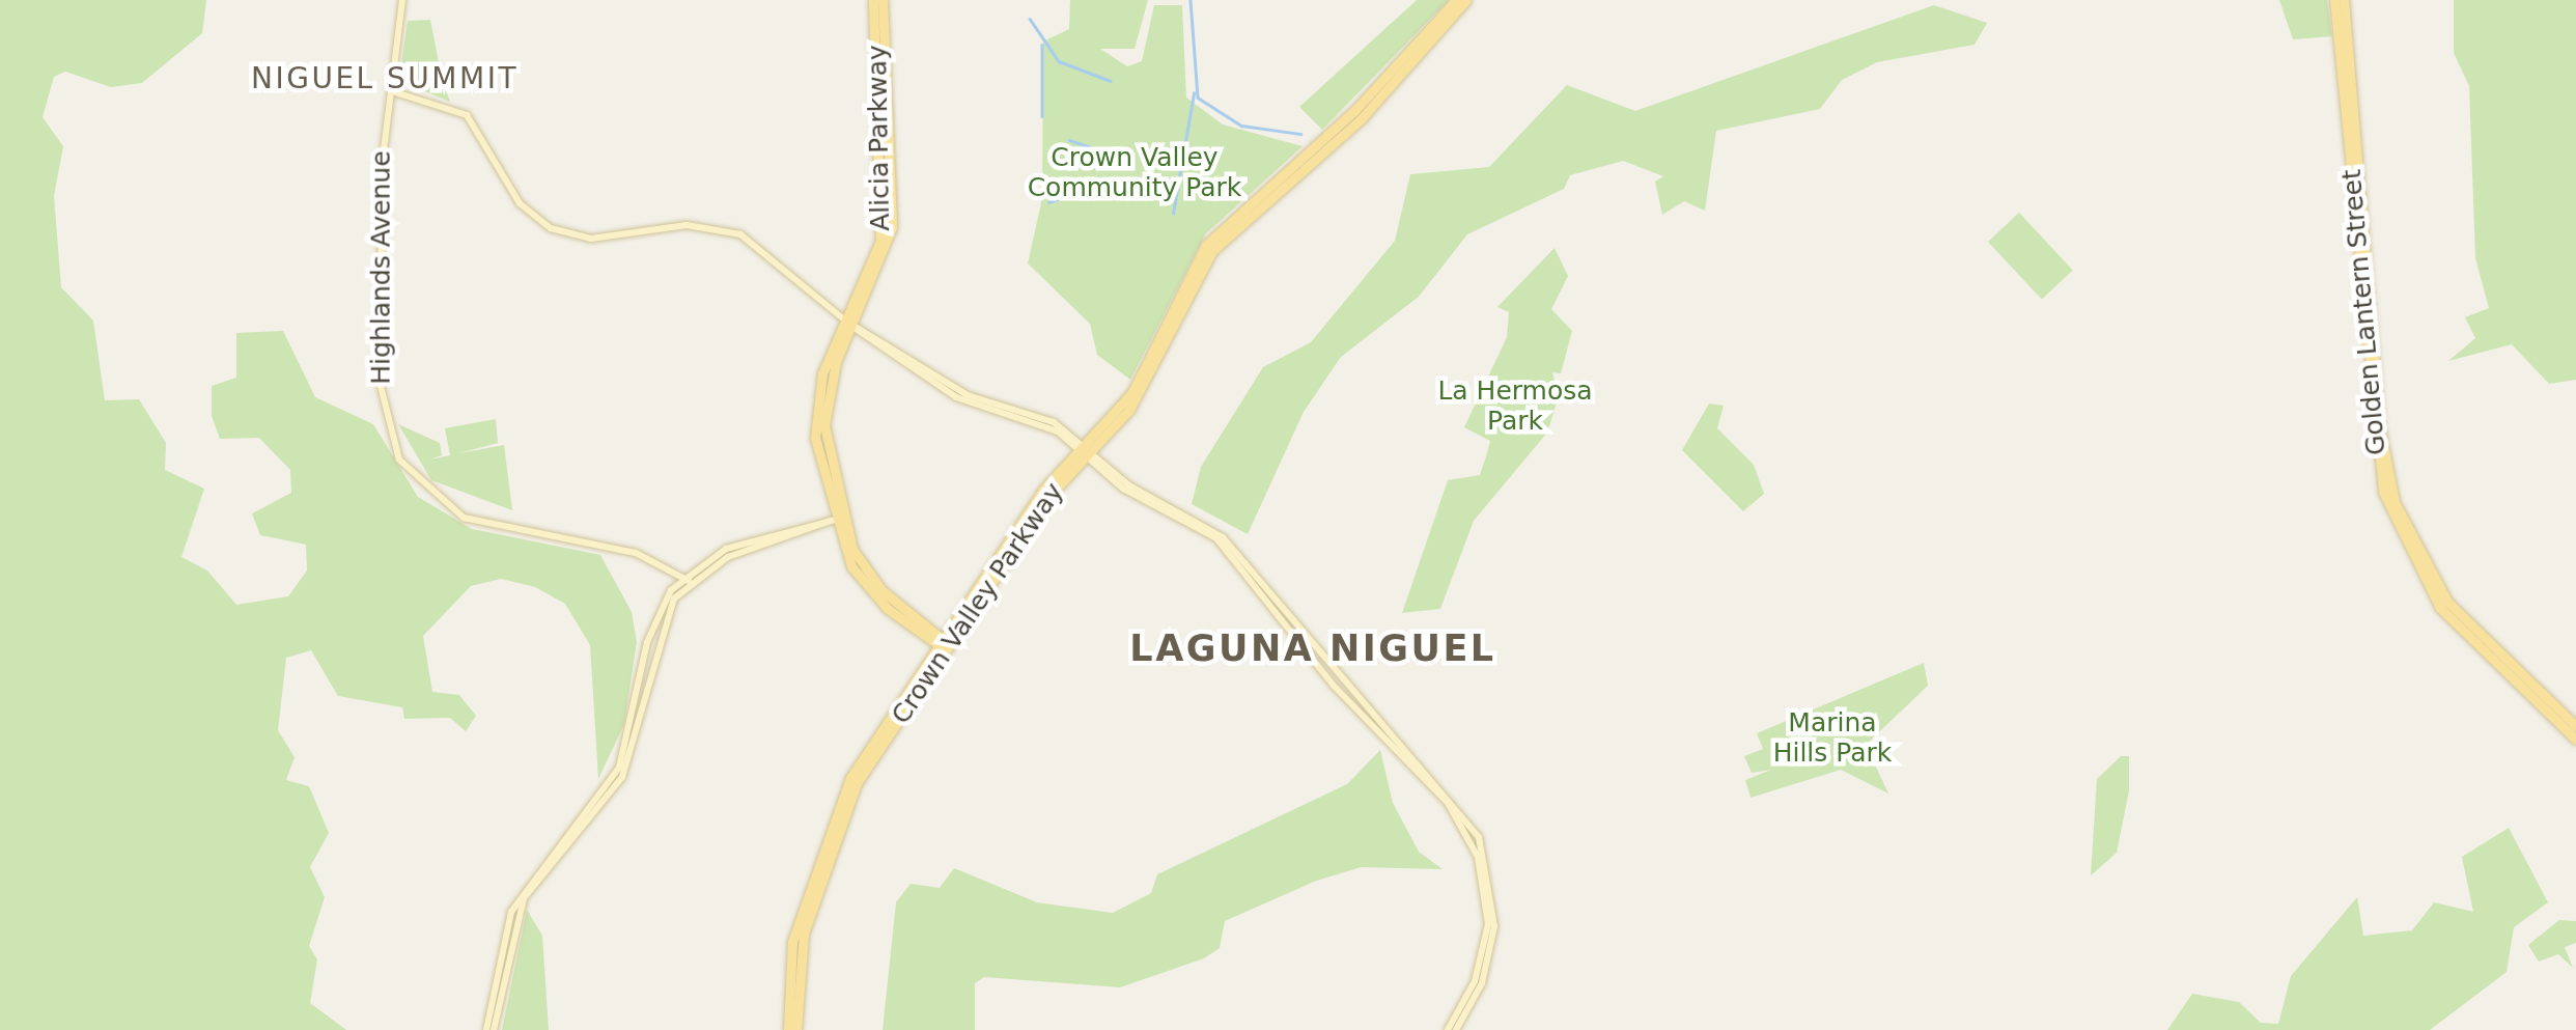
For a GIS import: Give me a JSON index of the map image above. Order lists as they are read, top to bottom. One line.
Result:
{"streets":{"main road":["Alicia Parkway","Highlands Avenue","Golden Lantern Street","Crown Valley Parkway"]},"crossings":[["Alicia Parkway","Crown Valley Parkway"]],"districts":["NIGUEL SUMMIT","LAGUNA NIGUEL"],"parks":["Crown Valley Community Park","La Hermosa Park","Marina Hills Park"]}
